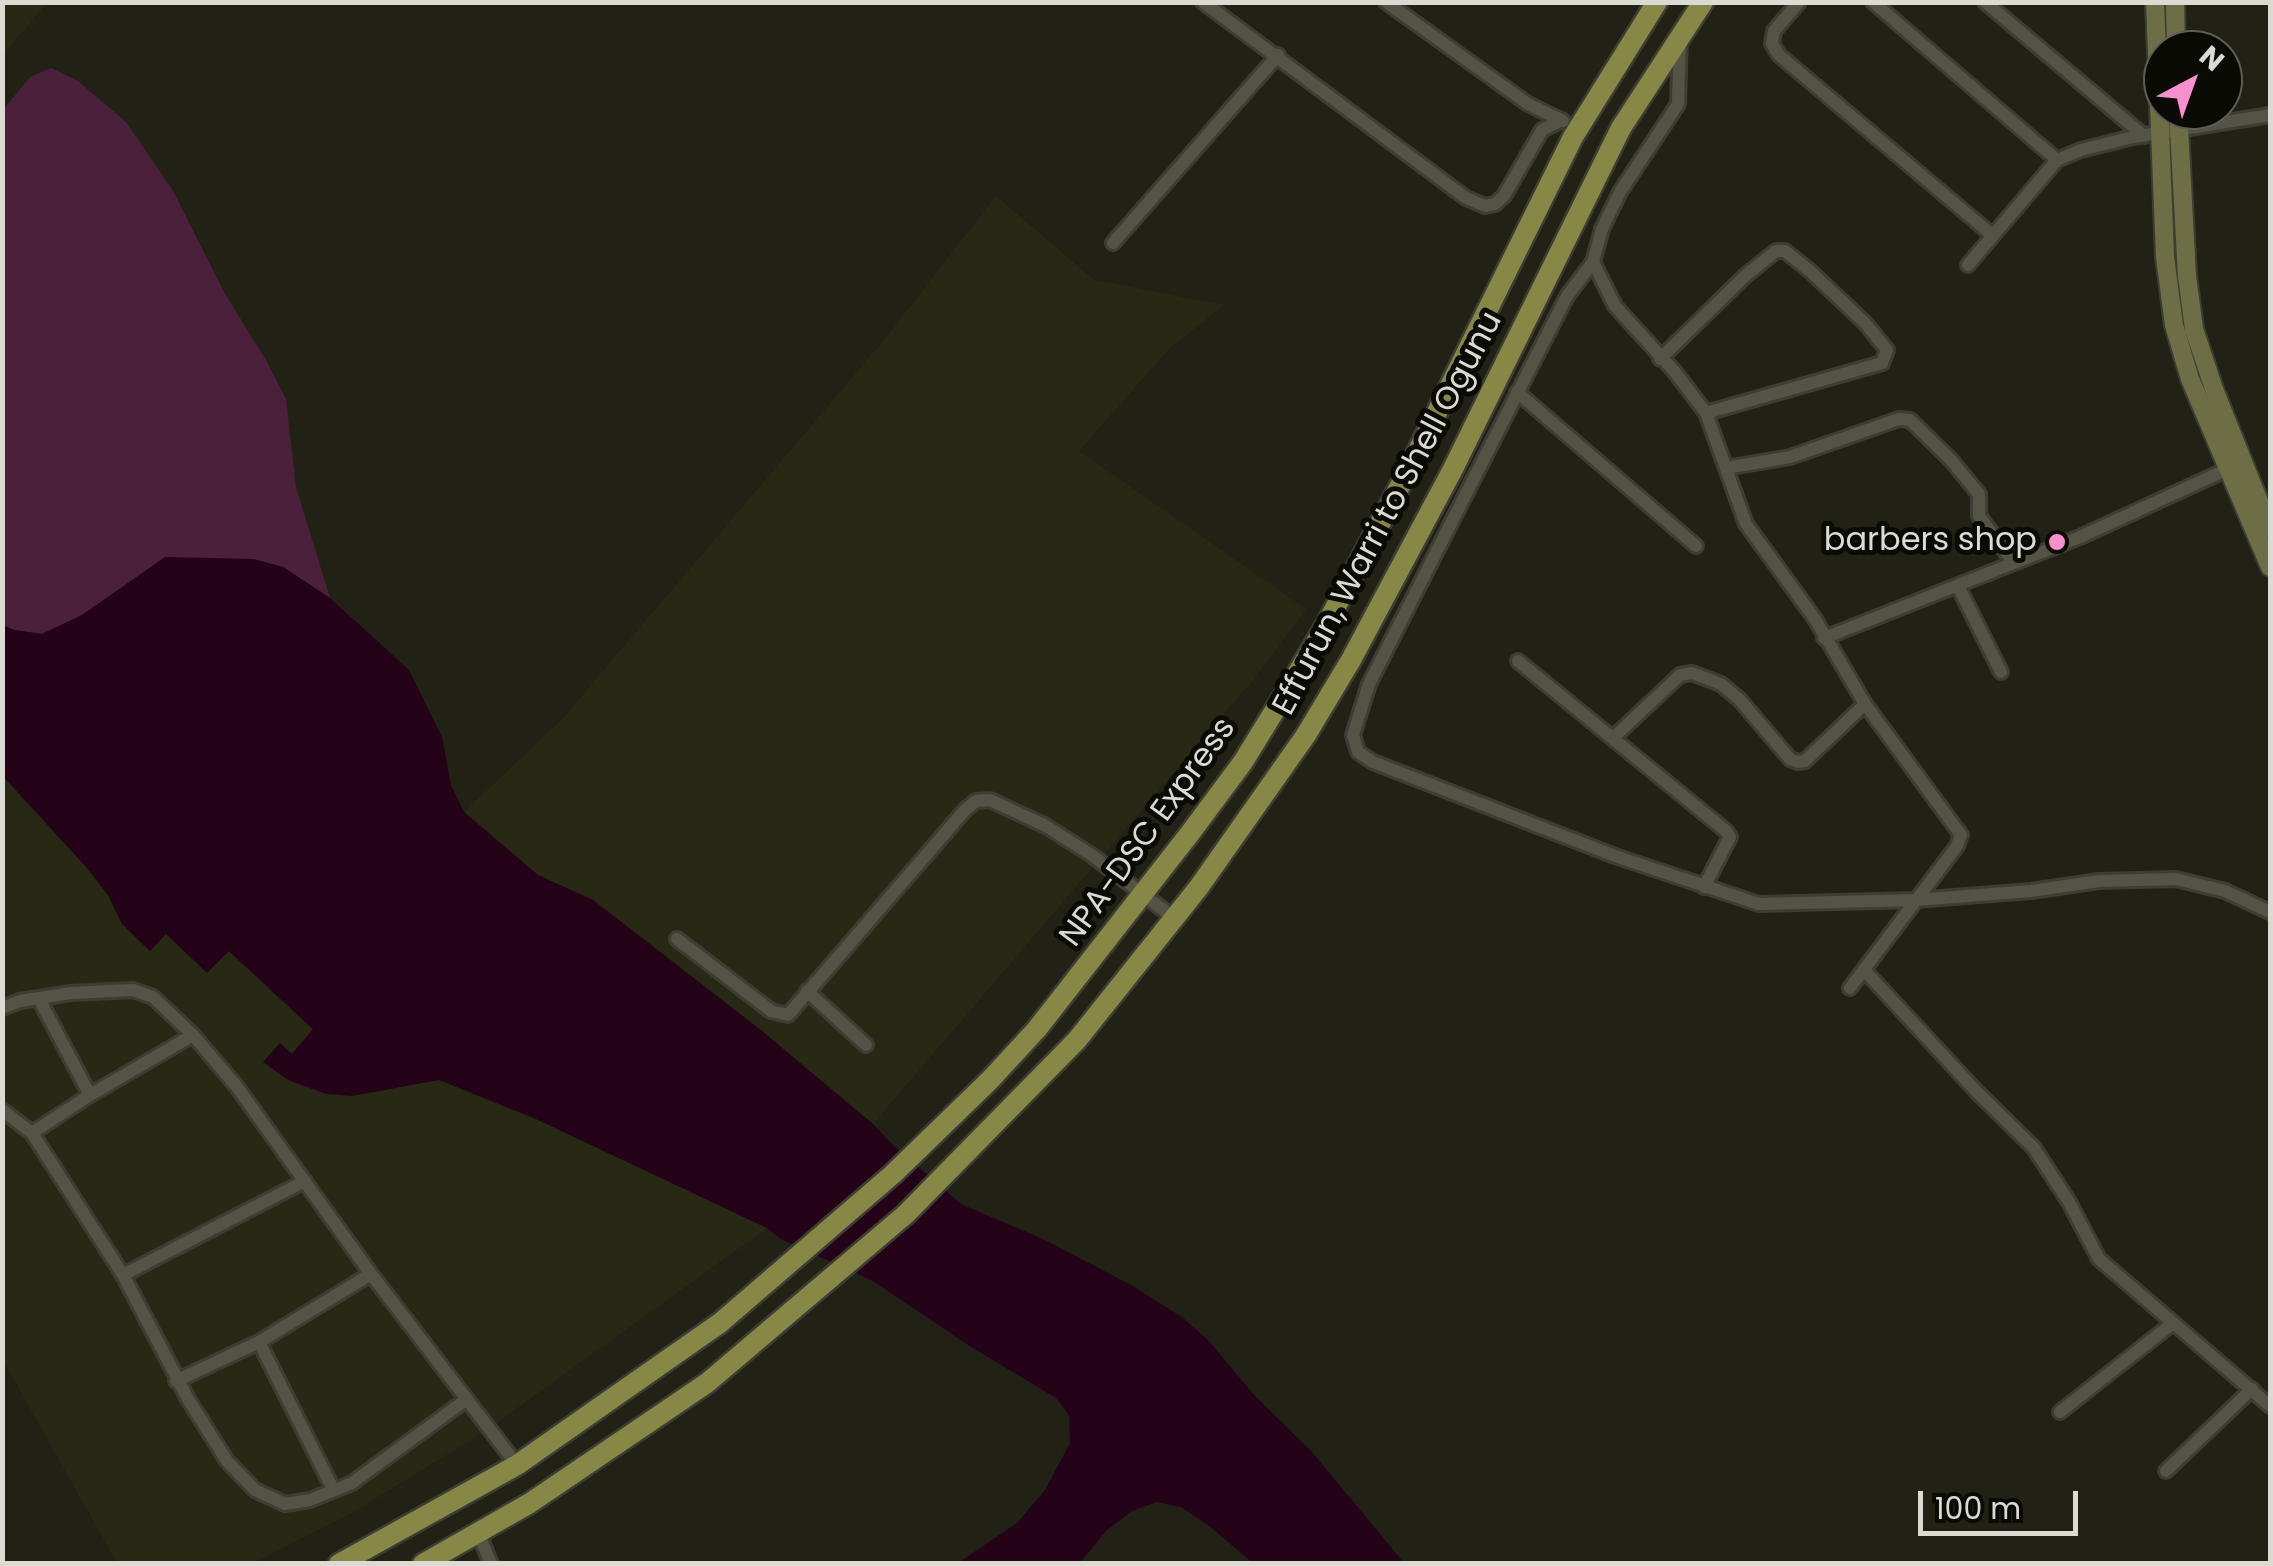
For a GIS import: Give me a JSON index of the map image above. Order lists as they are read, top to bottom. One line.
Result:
{"streets":{"main road":["Effurun, Warri to Shell Ogunu","NPA-DSC Express"]},"places":["barbers shop"],"scale_bar":"100 m","north":"top right"}
